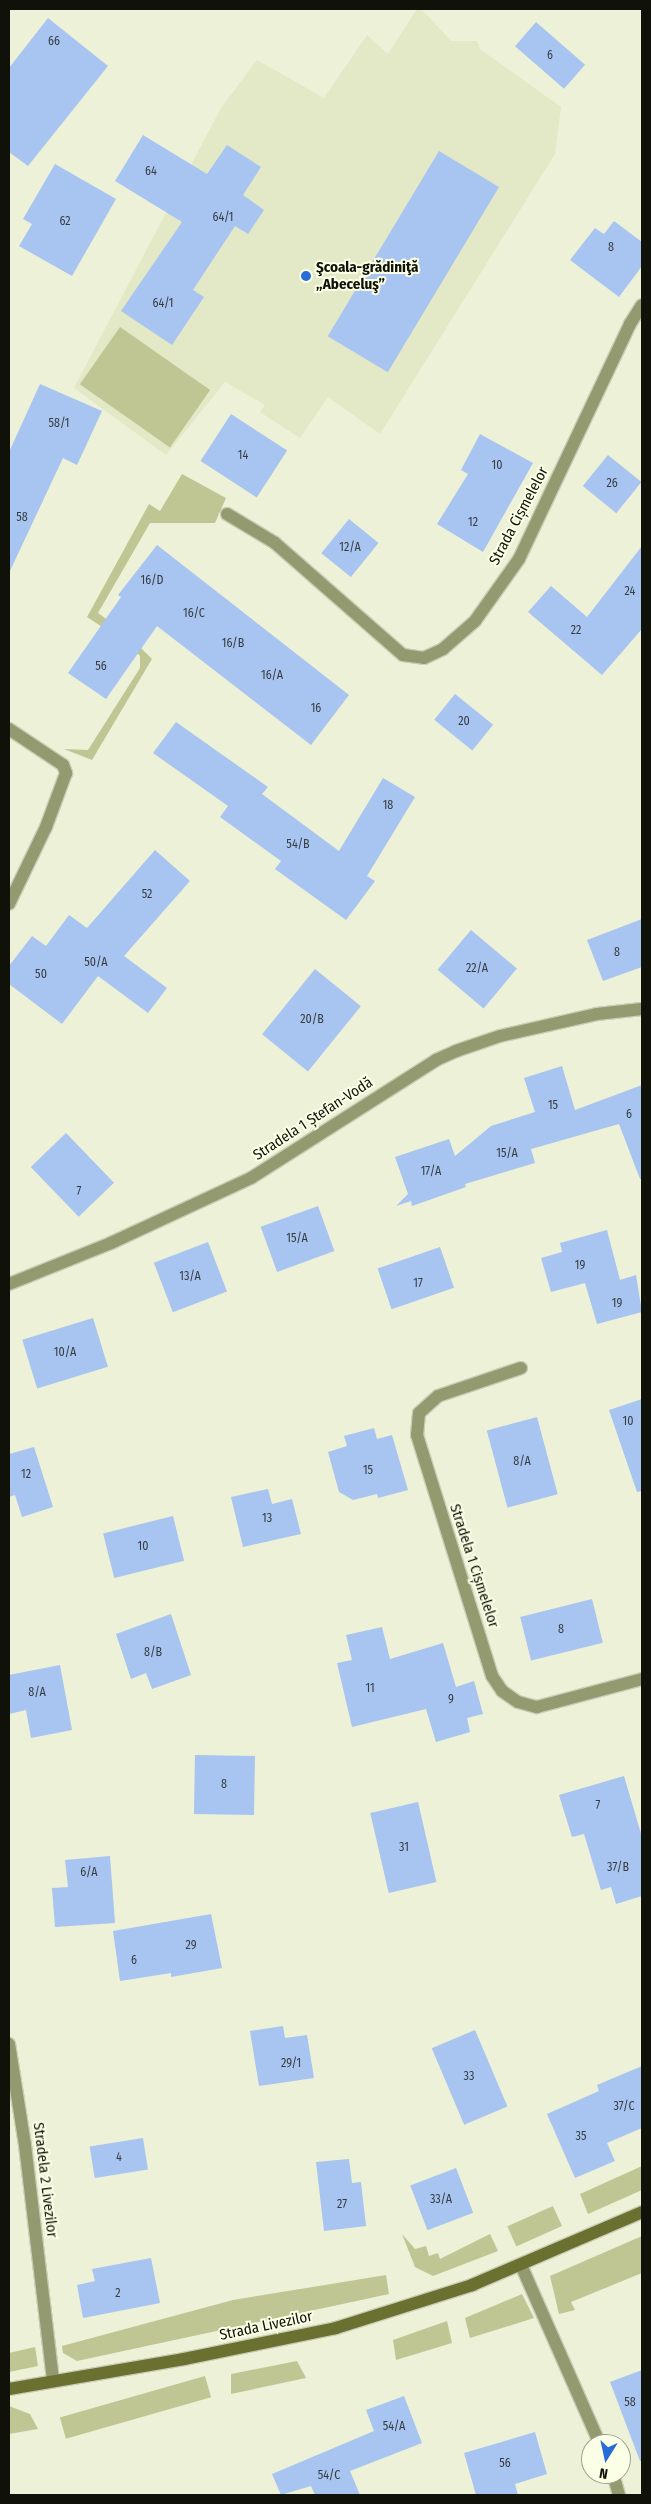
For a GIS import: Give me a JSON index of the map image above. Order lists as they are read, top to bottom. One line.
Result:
{"streets":{"street":["Strada Cișmelelor","Stradela 1 Ștefan-Vodă","Stradela 1 Cișmelelor","Stradela 2 Livezilor","Strada Livezilor"]},"crossings":[["Stradela 2 Livezilor","Strada Livezilor"]],"places":["Şcoala-grădiniţă „Abeceluş”"],"house_numbers":["66","6","64","64/1","62","8","64/1","58/1","14","10","26","58","12","12/A","16/D","24","16/C","22","16/B","56","16/A","16","20","18","54/B","52","8","50/A","22/A","50","20/B","15","6","15/A","17/A","7","15/A","19","13/A","17","19","10/A","10","8/A","15","12","13","10","8","8/B","11","8/A","9","8","7","31","37/B","6/A","29","6","29/1","33","37/C","35","4","33/A","27","2","58","54/A","56","54/C"],"north":"bottom"}
